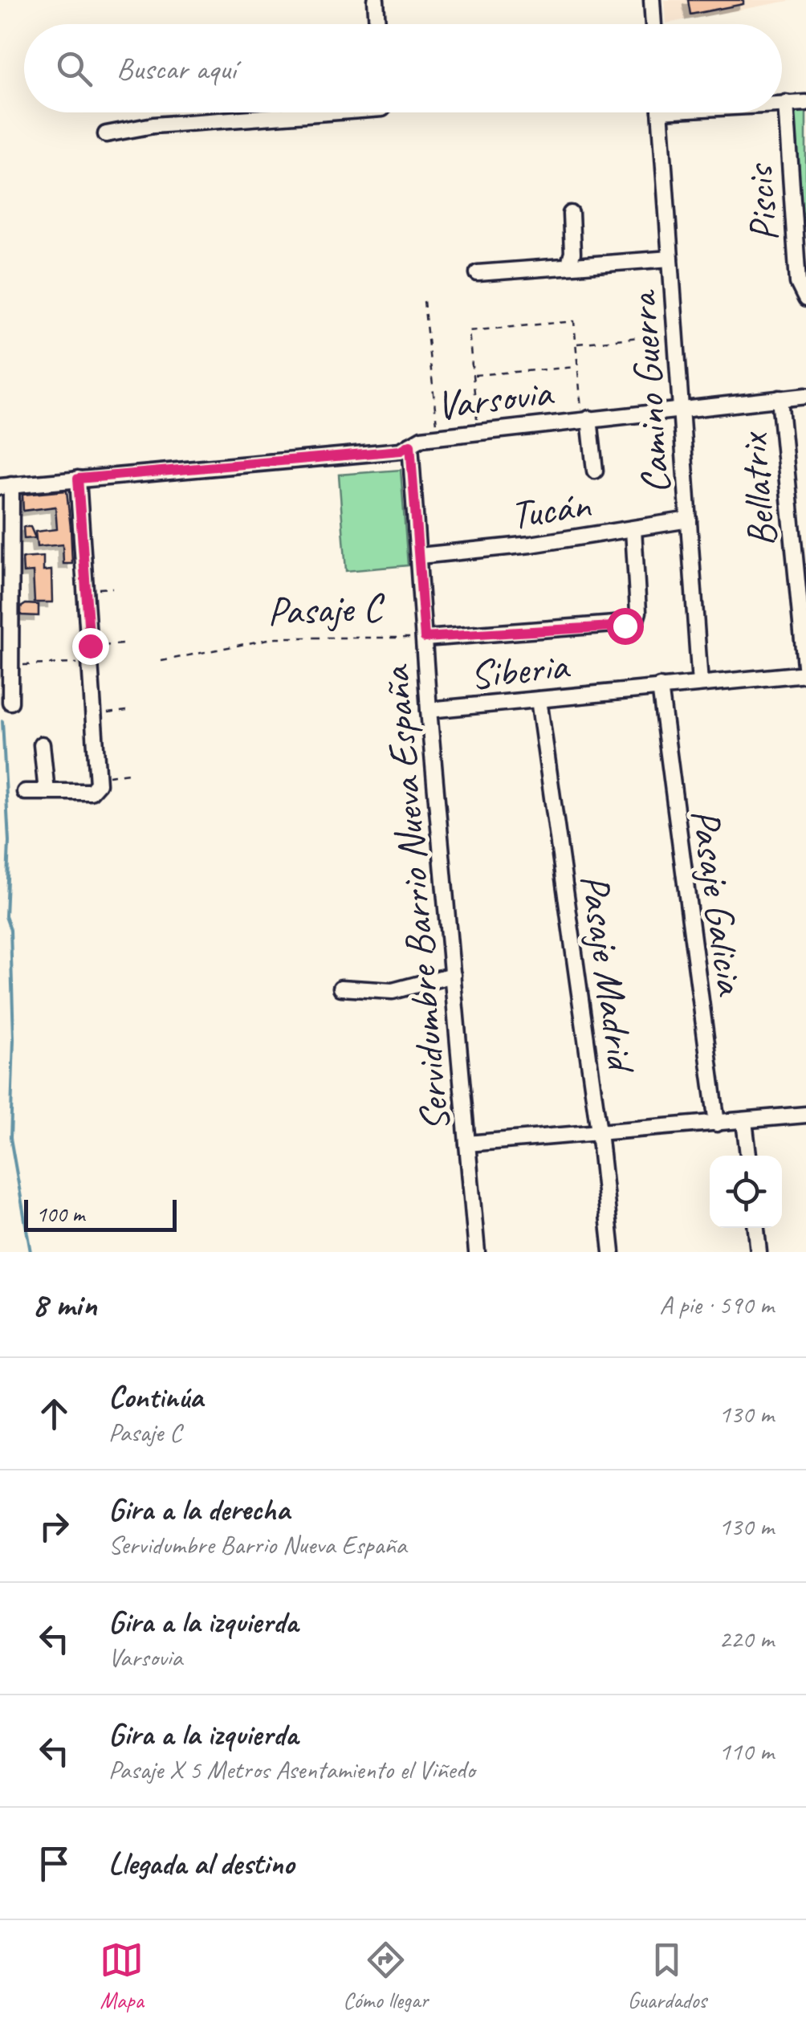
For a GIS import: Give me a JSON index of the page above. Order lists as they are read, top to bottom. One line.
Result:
{"streets":{"street":["Piscis","Camino Guerra","Varsovia","Bellatrix","Tucán","Pasaje C","Siberia","Servidumbre Barrio Nueva España","Pasaje Galicia","Pasaje Madrid"]},"crossings":[["Camino Guerra","Varsovia"],["Camino Guerra","Tucán"],["Camino Guerra","Siberia"],["Varsovia","Bellatrix"],["Varsovia","Servidumbre Barrio Nueva España"],["Bellatrix","Siberia"],["Tucán","Pasaje C"],["Tucán","Servidumbre Barrio Nueva España"],["Pasaje C","Servidumbre Barrio Nueva España"],["Siberia","Servidumbre Barrio Nueva España"],["Siberia","Pasaje Galicia"],["Siberia","Pasaje Madrid"]],"scale_bar":"100 m","page":{"search":"Buscar aquí","scale":"100 m","heading":["8 min","A pie · 590 m"],"list":[["Continúa","Pasaje C","130 m"],["Gira a la derecha","Servidumbre Barrio Nueva España","130 m"],["Gira a la izquierda","Varsovia","220 m"],["Gira a la izquierda","Pasaje X 5 Metros Asentamiento el Viñedo","110 m"],"Llegada al destino"],"nav":["Mapa","Cómo llegar","Guardados"]}}
